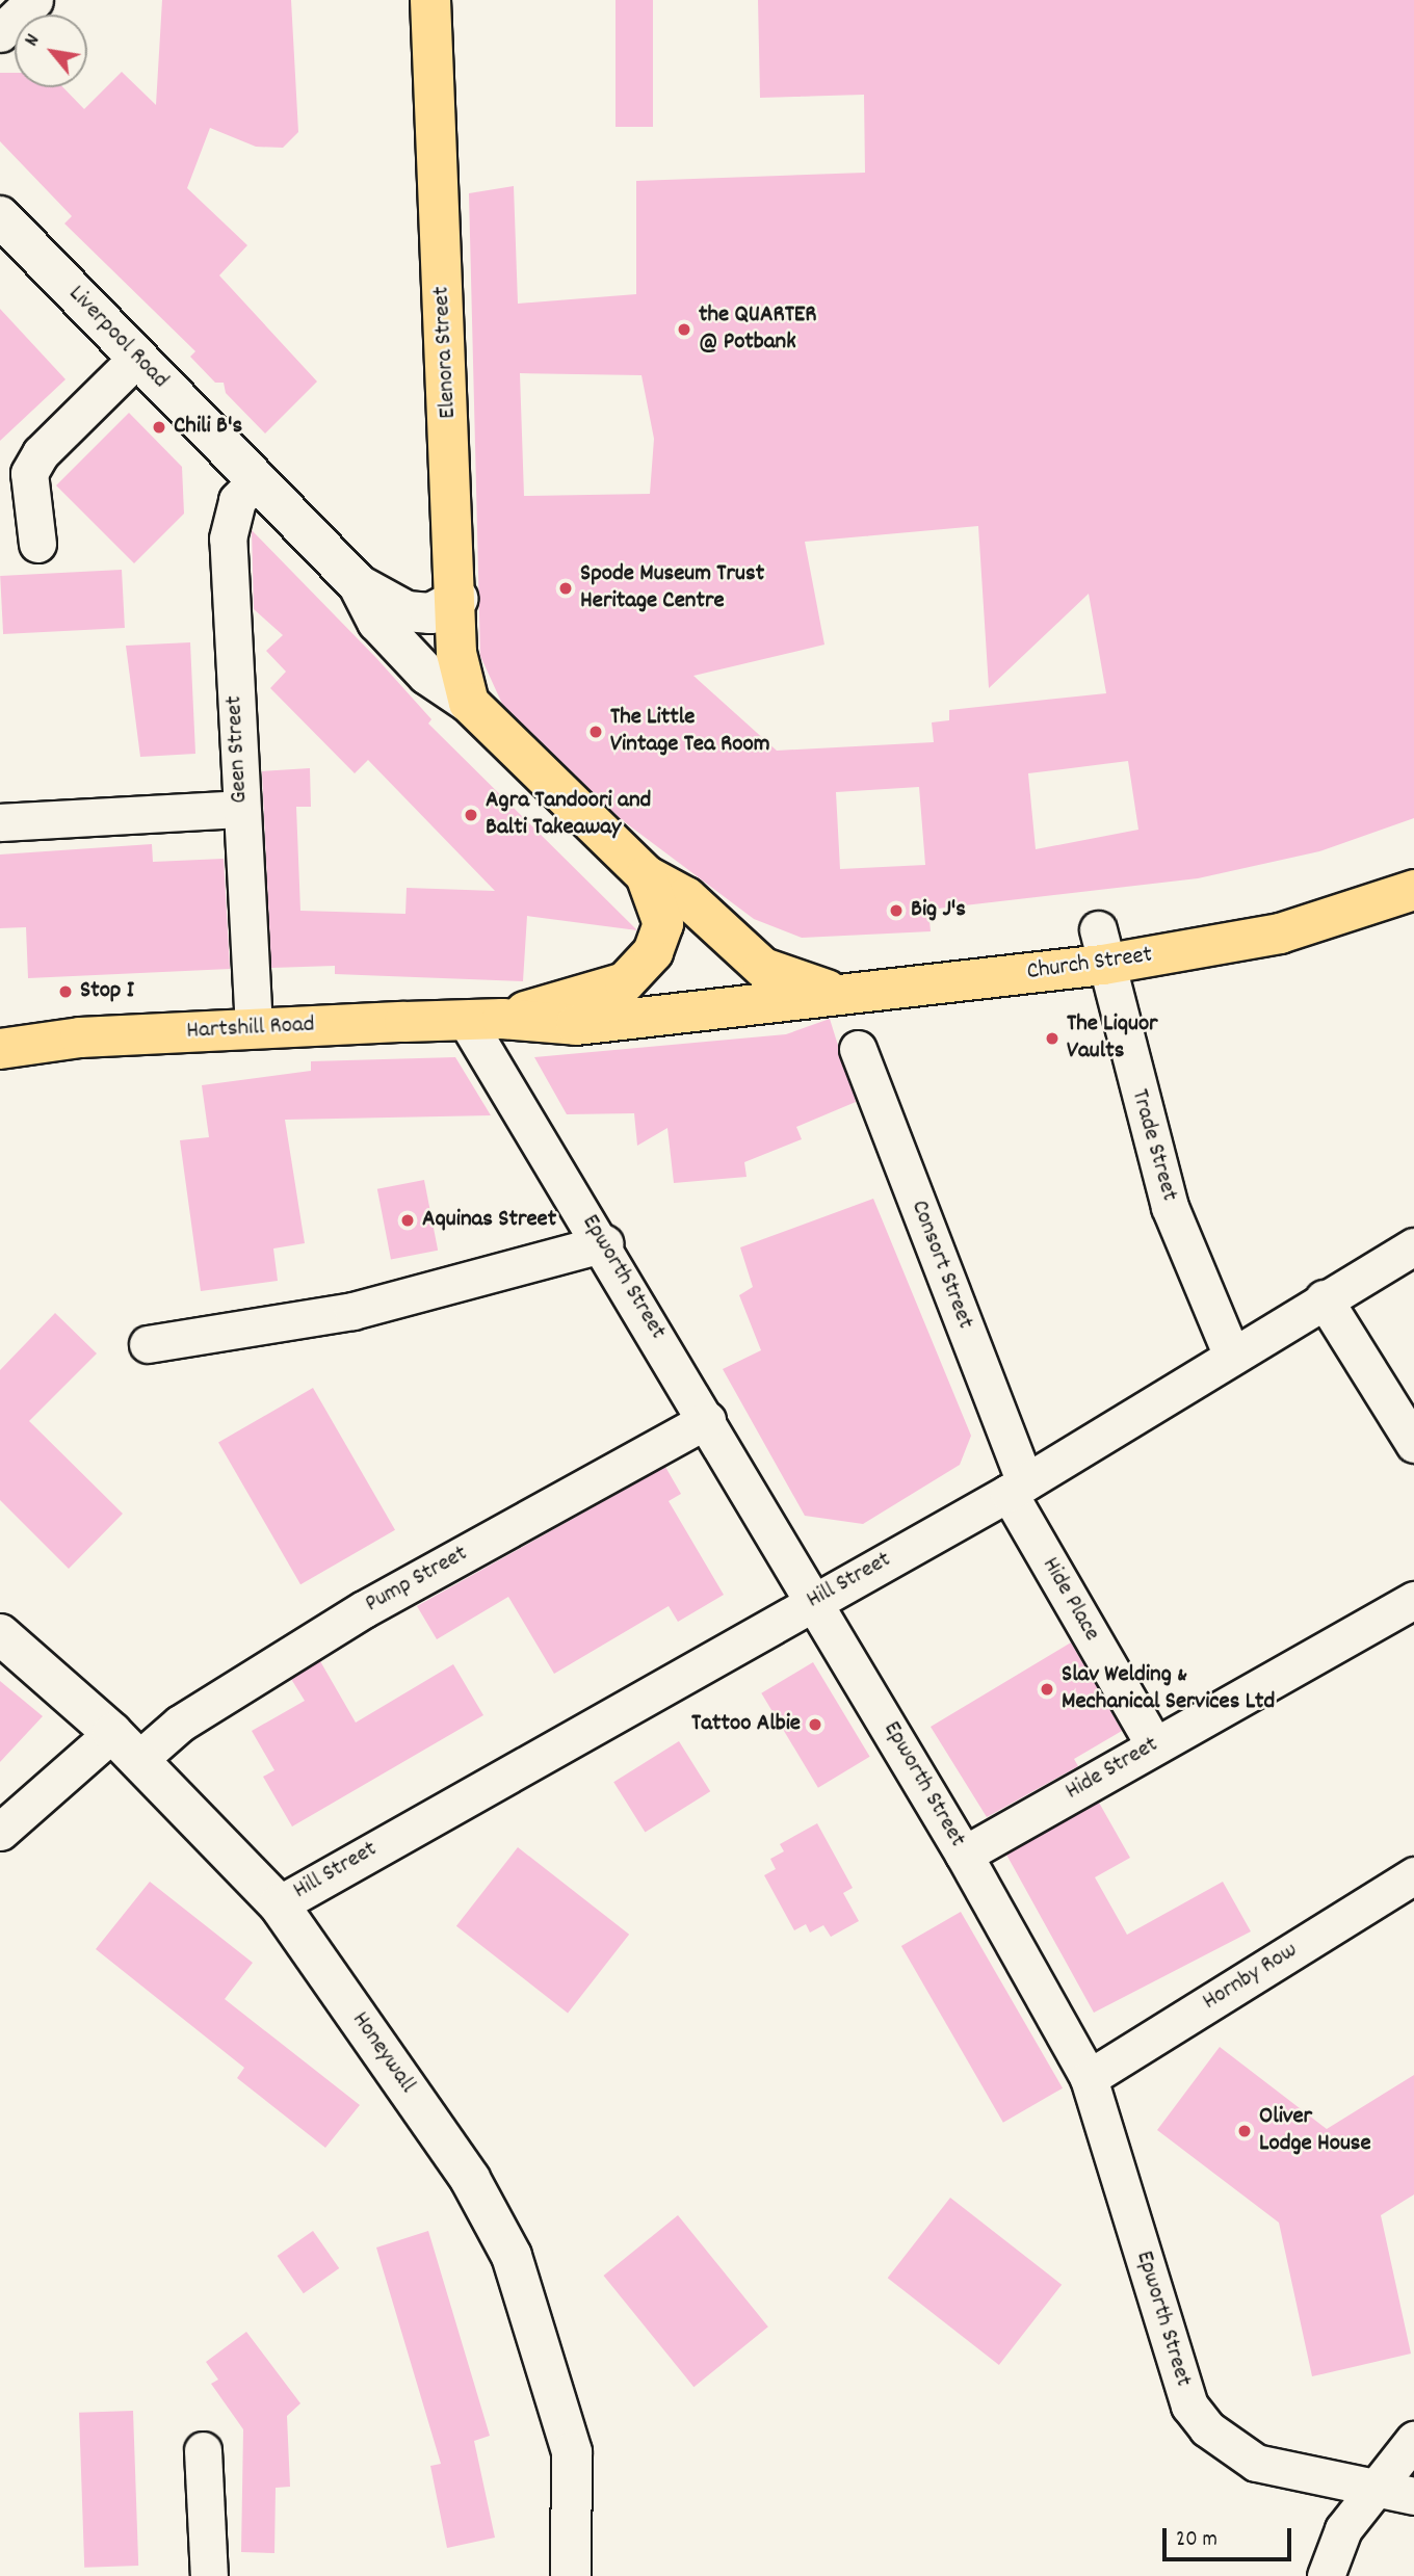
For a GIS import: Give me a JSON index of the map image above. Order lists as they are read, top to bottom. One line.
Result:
{"streets":{"main road":["Liverpool Road","Elenora Street","Church Street","Hartshill Road"],"street":["Geen Street","Trade Street","Consort Street","Epworth Street","Pump Street","Hill Street","Hide Place","Hide Street","Hornby Row","Honeywall"]},"crossings":[["Liverpool Road","Elenora Street"],["Liverpool Road","Geen Street"],["Liverpool Road","Church Street"],["Liverpool Road","Hartshill Road"],["Geen Street","Hartshill Road"],["Church Street","Hartshill Road"],["Church Street","Trade Street"],["Hartshill Road","Epworth Street"],["Trade Street","Hill Street"],["Consort Street","Hill Street"],["Consort Street","Hide Place"],["Epworth Street","Pump Street"],["Epworth Street","Hill Street"],["Epworth Street","Hide Street"],["Epworth Street","Hornby Row"],["Pump Street","Honeywall"],["Hill Street","Hide Place"],["Hill Street","Honeywall"],["Hide Place","Hide Street"]],"places":["the QUARTER @ Potbank","Chili B's","Spode Museum Trust Heritage Centre","The Little Vintage Tea Room","Agra Tandoori and Balti Takeaway","Big J's","Stop I","The Liquor Vaults","Aquinas Street","Slav Welding & Mechanical Services Ltd","Tattoo Albie","Oliver Lodge House"],"scale_bar":"20 m","north":"top left"}
